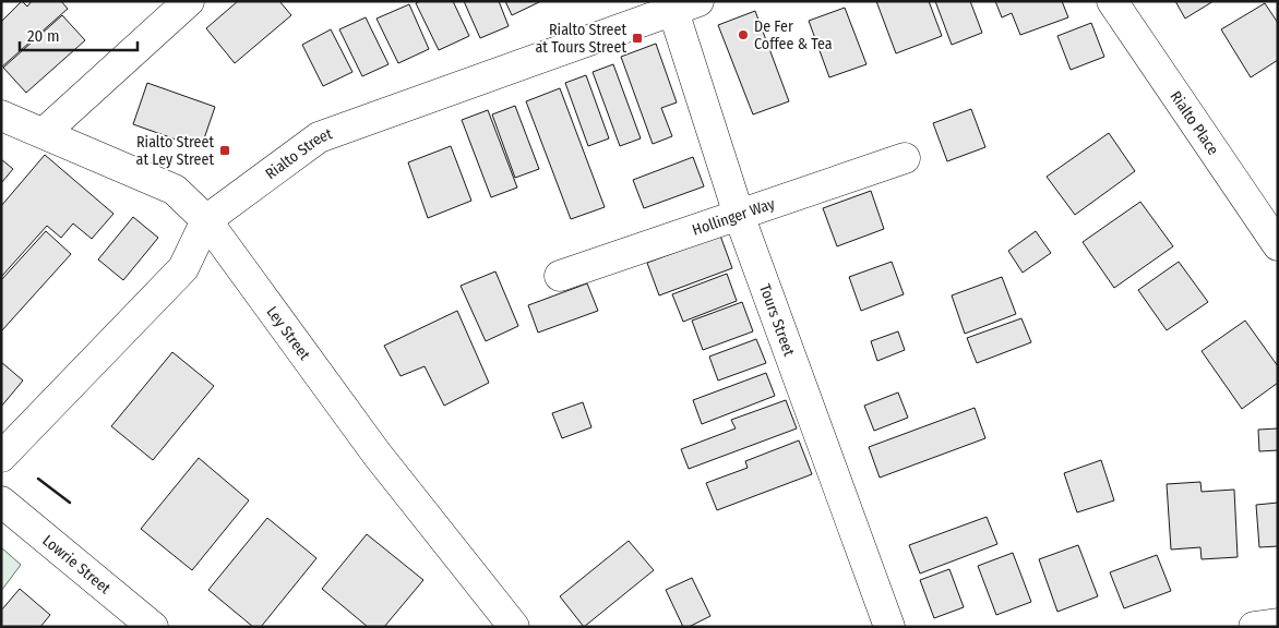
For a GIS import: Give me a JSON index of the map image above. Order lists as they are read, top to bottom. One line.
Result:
{"streets":{"street":["Rialto Place","Rialto Street","Hollinger Way","Tours Street","Ley Street","Lowrie Street"]},"crossings":[["Rialto Street","Tours Street"],["Rialto Street","Ley Street"],["Hollinger Way","Tours Street"]],"places":{"other":["De Fer Coffee & Tea"],"transit":["Rialto Street at Tours Street","Rialto Street at Ley Street"]},"scale_bar":"20 m"}
